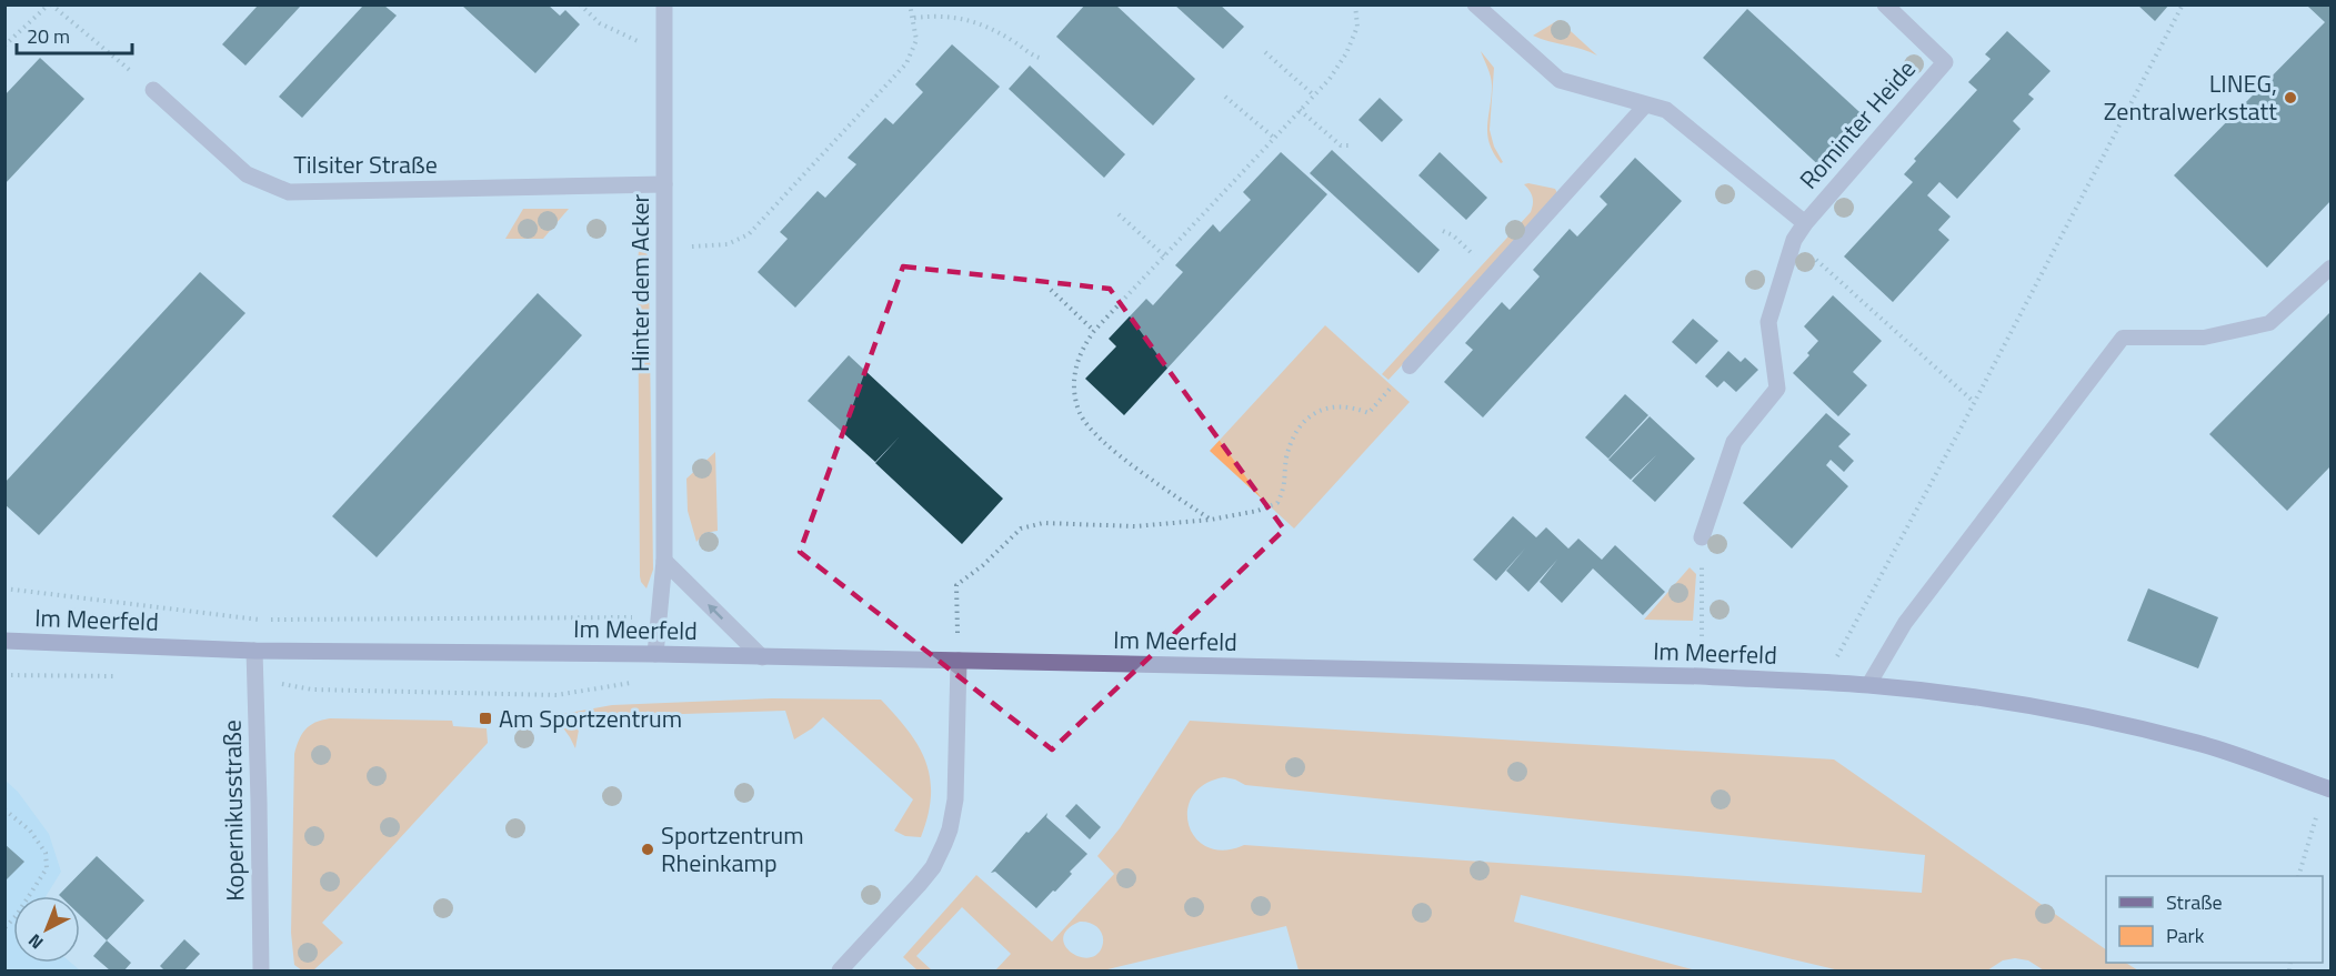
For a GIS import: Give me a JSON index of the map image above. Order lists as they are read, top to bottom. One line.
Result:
{"streets":{"street":["Rominter Heide","Tilsiter Straße","Hinter dem Acker","Im Meerfeld","Kopernikusstraße"]},"crossings":[["Tilsiter Straße","Hinter dem Acker"],["Hinter dem Acker","Im Meerfeld"],["Im Meerfeld","Kopernikusstraße"]],"places":{"other":["LINEG, Zentralwerkstatt","Sportzentrum Rheinkamp"],"transit":["Am Sportzentrum"]},"legend":["Straße","Park"],"scale_bar":"20 m","north":"bottom left"}
